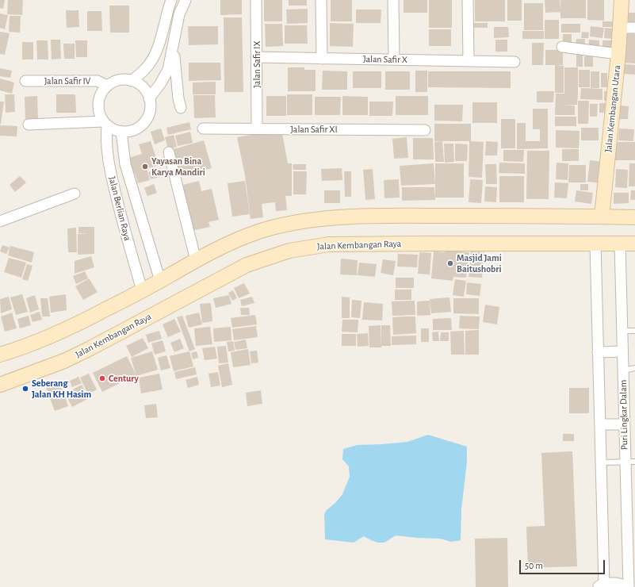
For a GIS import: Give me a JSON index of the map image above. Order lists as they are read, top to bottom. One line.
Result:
{"streets":{"main road":["Jalan Kembangan Utara","Jalan Kembangan Raya"],"street":["Jalan Safir X","Jalan Safir IX","Jalan Safir IV","Jalan Safir XI","Jalan Berlian Raya","Puri Lingkar Dalam"]},"crossings":[["Jalan Safir X","Jalan Safir IX"],["Jalan Safir IX","Jalan Safir XI"],["Jalan Safir IV","Jalan Berlian Raya"],["Jalan Kembangan Raya","Puri Lingkar Dalam"]],"places":["Yayasan Bina Karya Mandiri","Masjid Jami Baitushobri","Century","Seberang Jalan KH Hasim"],"scale_bar":"50 m"}
